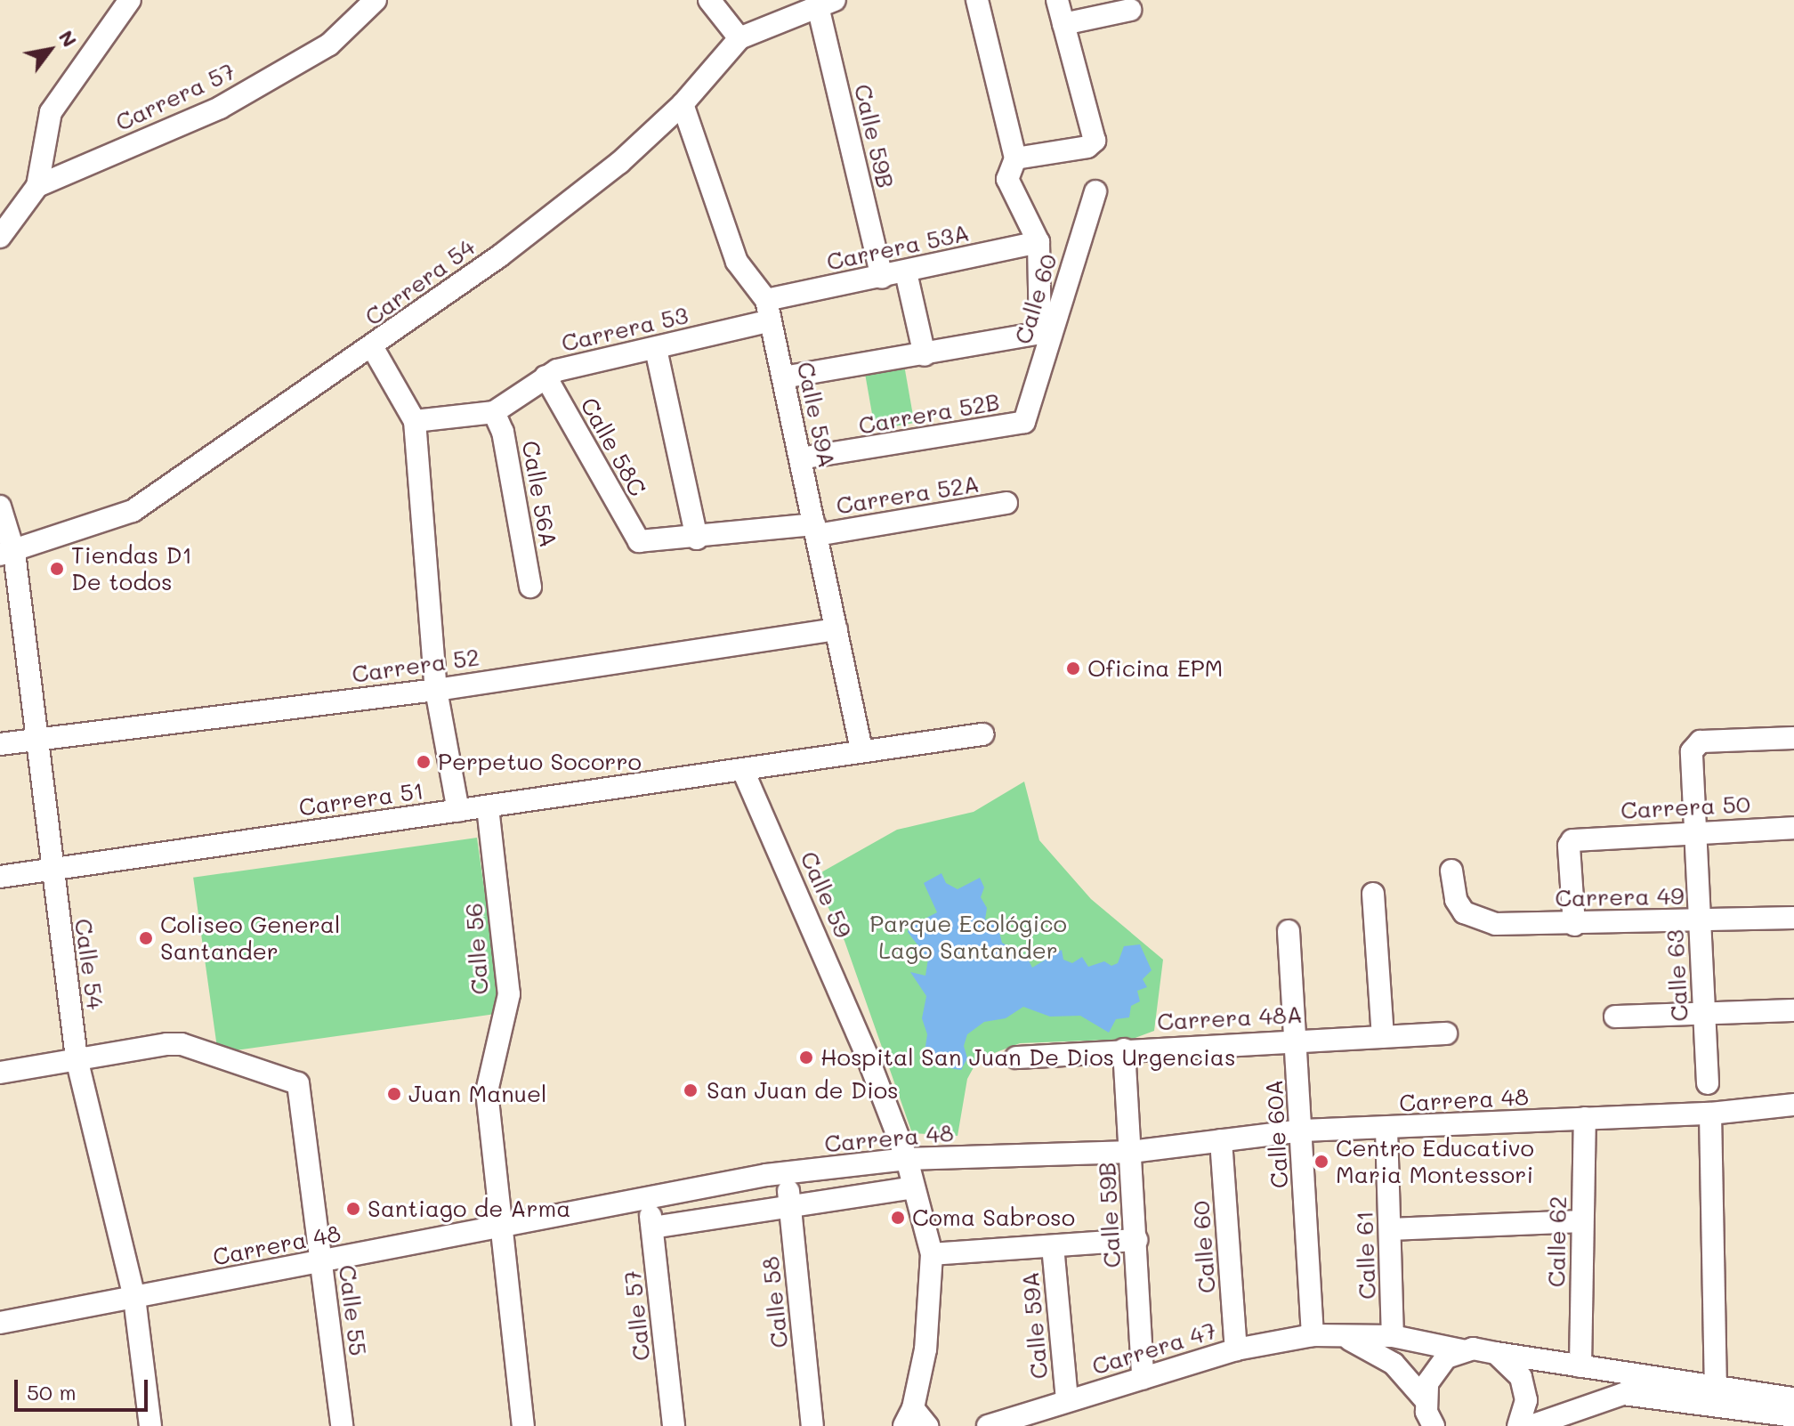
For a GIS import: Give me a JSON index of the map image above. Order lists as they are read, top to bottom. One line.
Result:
{"streets":{"street":["Carrera 57","Calle 59B","Carrera 53A","Carrera 54","Calle 60","Carrera 53","Carrera 52B","Calle 59A","Calle 58C","Calle 56A","Carrera 52A","Carrera 52","Carrera 51","Carrera 50","Calle 59","Carrera 49","Calle 56","Calle 54","Calle 63","Carrera 48A","Carrera 48","Calle 60A","Calle 62","Calle 61","Calle 58","Calle 55","Calle 57","Carrera 47"]},"crossings":[["Calle 59B","Carrera 53A"],["Calle 59B","Carrera 54"],["Calle 59B","Carrera 48A"],["Calle 59B","Carrera 48"],["Calle 59B","Carrera 47"],["Carrera 53A","Carrera 53"],["Carrera 53A","Calle 59A"],["Carrera 54","Calle 59A"],["Carrera 54","Calle 54"],["Calle 60","Carrera 52B"],["Calle 60","Carrera 48"],["Calle 60","Carrera 47"],["Carrera 53","Calle 59A"],["Carrera 53","Calle 58C"],["Carrera 53","Calle 56A"],["Carrera 52B","Calle 59A"],["Calle 59A","Carrera 52A"],["Calle 59A","Carrera 52"],["Calle 59A","Carrera 51"],["Calle 59A","Carrera 47"],["Calle 58C","Carrera 52A"],["Carrera 52","Calle 54"],["Carrera 51","Calle 59"],["Carrera 51","Calle 56"],["Carrera 51","Calle 54"],["Carrera 50","Carrera 49"],["Carrera 50","Calle 63"],["Calle 59","Carrera 48"],["Carrera 49","Calle 63"],["Calle 56","Carrera 48"],["Calle 54","Carrera 48"],["Calle 54","Calle 55"],["Carrera 48A","Calle 60A"],["Carrera 48","Calle 60A"],["Carrera 48","Calle 62"],["Carrera 48","Calle 61"],["Carrera 48","Calle 58"],["Carrera 48","Calle 55"],["Carrera 48","Calle 57"],["Calle 60A","Carrera 47"],["Calle 61","Carrera 47"]],"parks":["Parque Ecológico Lago Santander"],"places":["Tiendas D1 De todos","Oficina EPM","Perpetuo Socorro","Coliseo General Santander","Hospital San Juan De Dios Urgencias","San Juan de Dios","Juan Manuel","Centro Educativo Maria Montessori","Santiago de Arma","Coma Sabroso"],"scale_bar":"50 m","north":"top right"}
